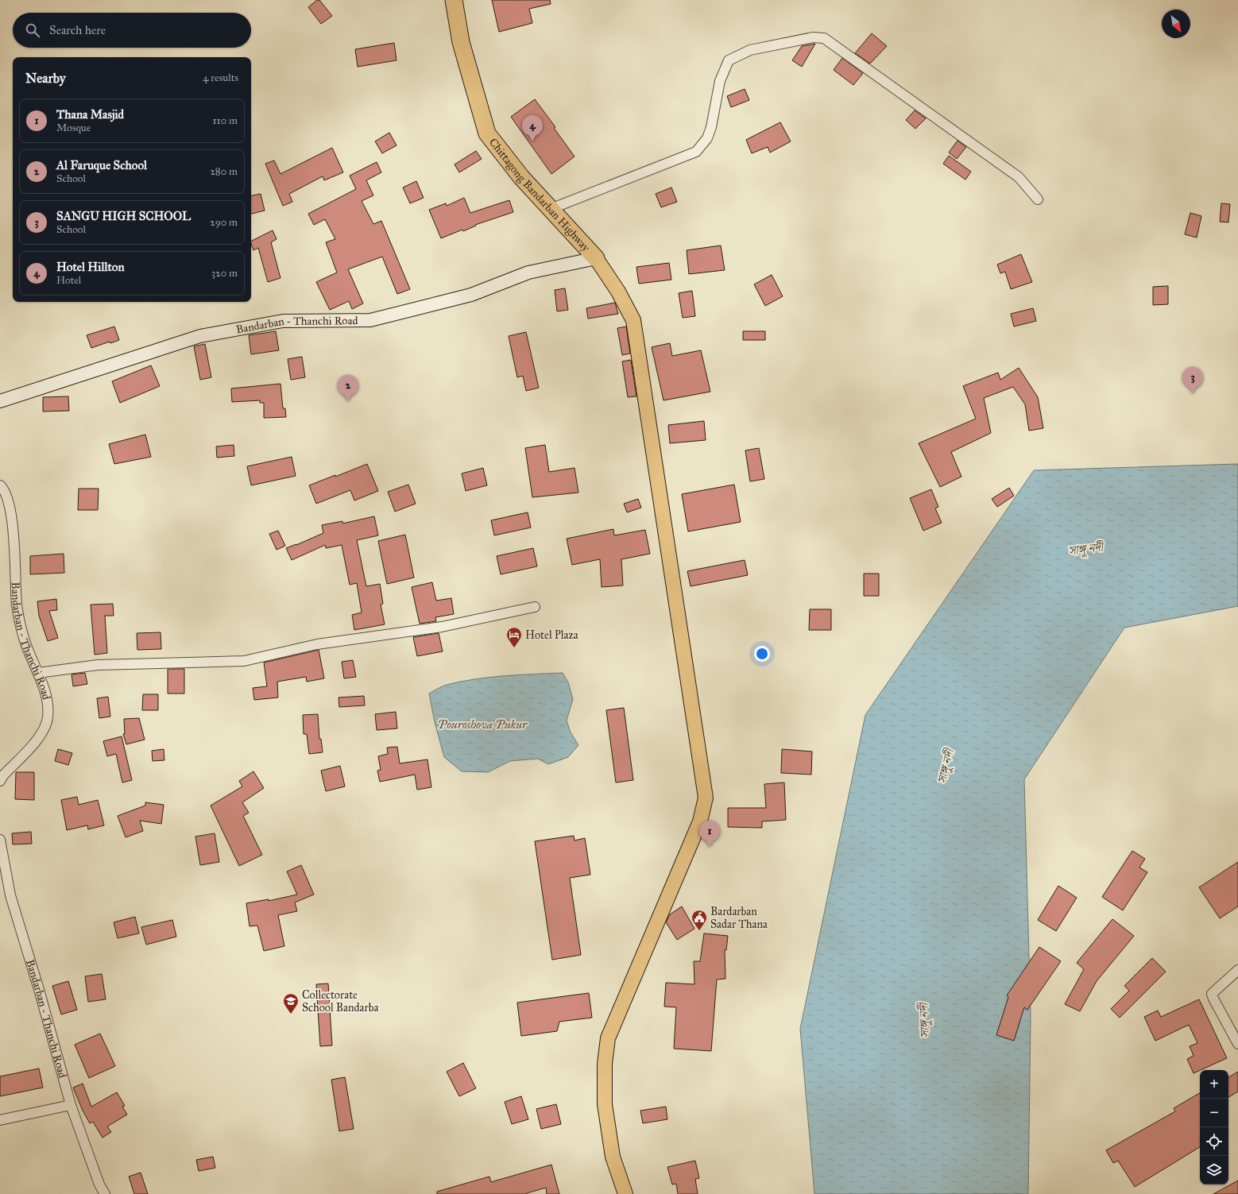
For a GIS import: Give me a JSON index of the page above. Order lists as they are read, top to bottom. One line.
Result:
{"streets":{"highway":["Chittagong Bandarban Highway"],"main road":["Bandarban - Thanchi Road"]},"crossings":[["Chittagong Bandarban Highway","Bandarban - Thanchi Road"]],"water":["সাঙ্গু নদী","Pouroshova Pukur"],"places":{"hotel":["Hotel Plaza"],"public building":["Bardarban Sadar Thana"],"school or university":["Collectorate School Bandarba"]},"north":"bottom right","page":{"search":"Search here","heading":["Nearby","4 results"],"list":[{"mark":"1","name":"Thana Masjid","note":"Mosque","value":"110 m"},{"mark":"2","name":"Al Faruque School","note":"School","value":"280 m"},{"mark":"3","name":"SANGU HIGH SCHOOL","note":"School","value":"290 m"},{"mark":"4","name":"Hotel Hillton","note":"Hotel","value":"320 m"}],"pins":["4","3","2","1"],"map_buttons":["+","−"]}}
